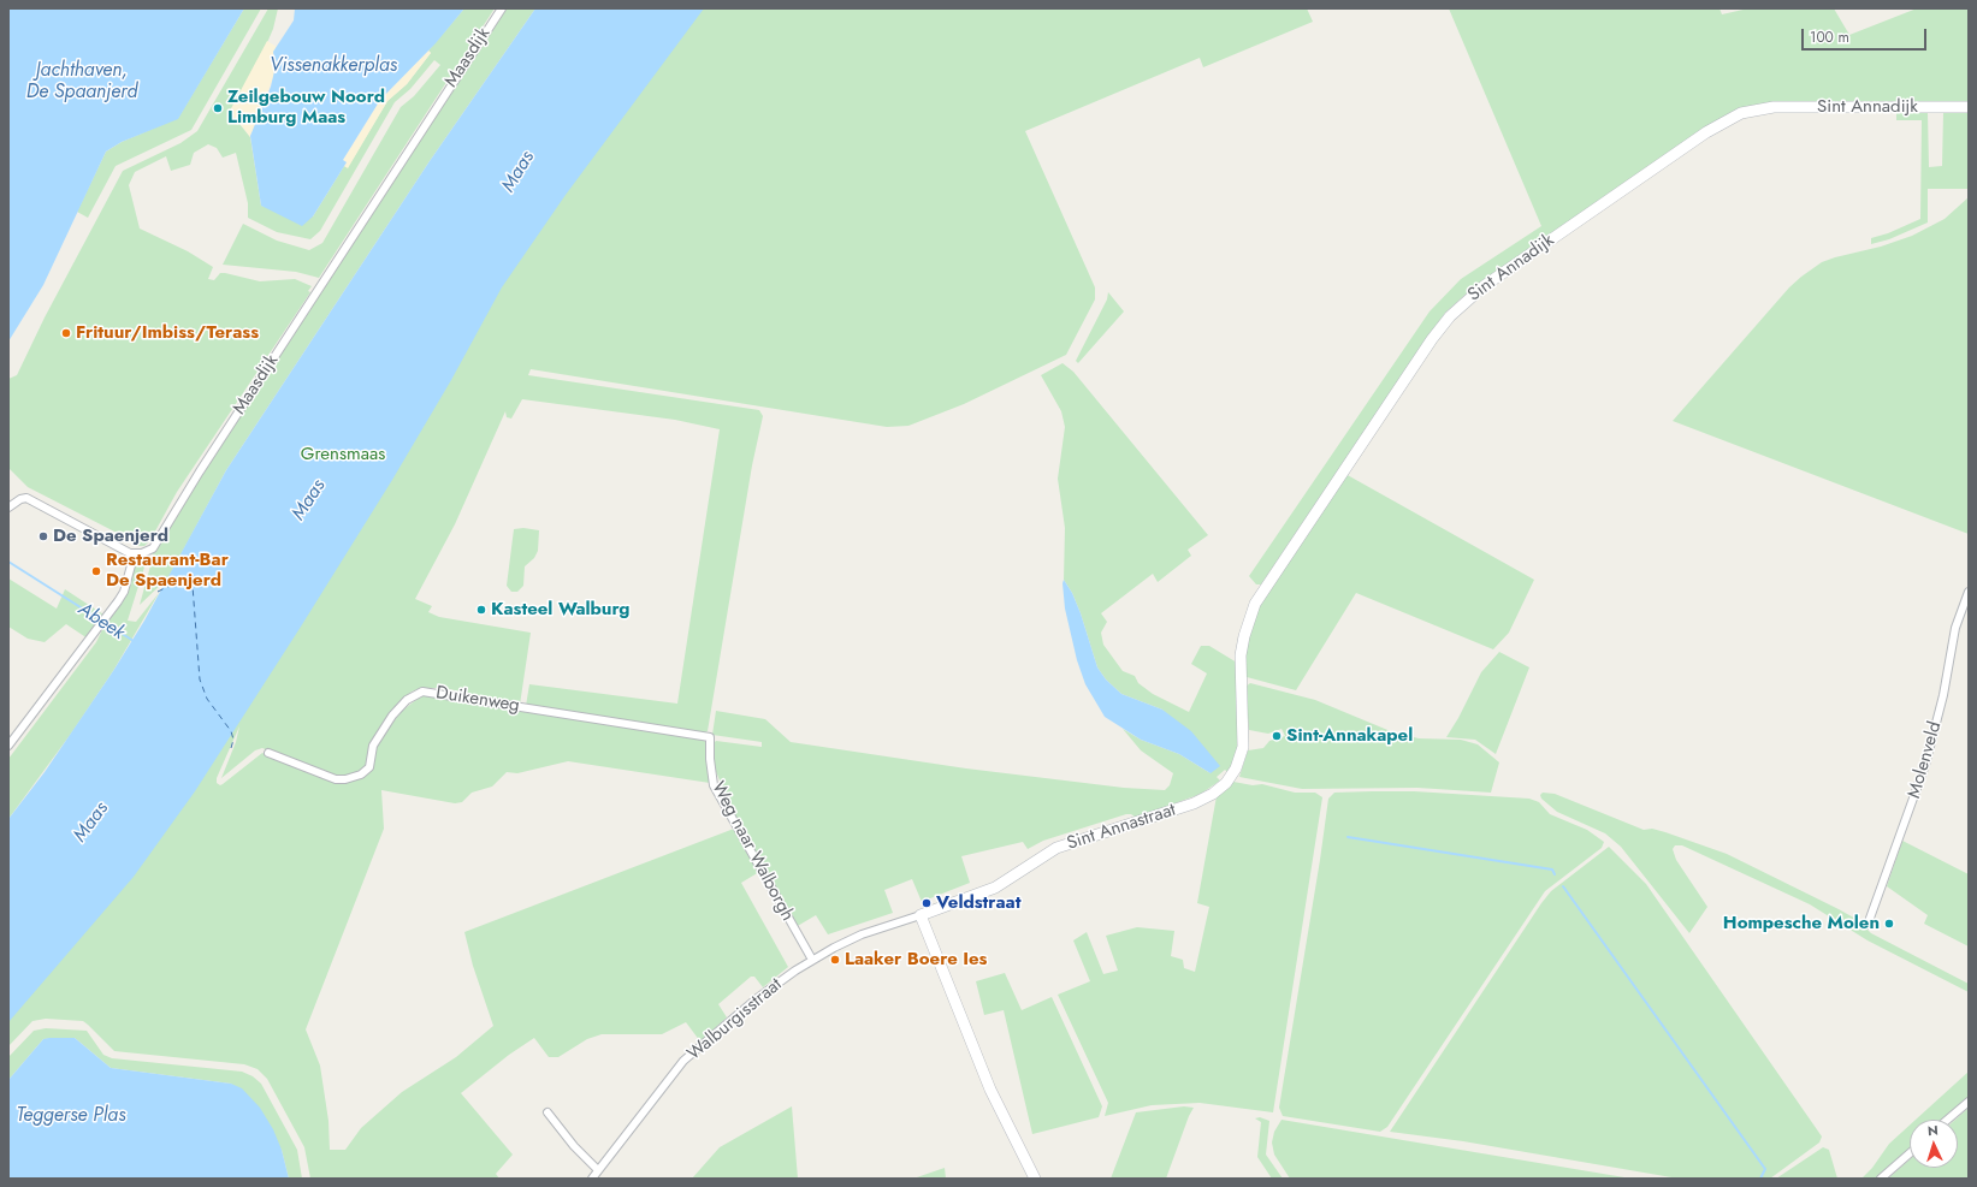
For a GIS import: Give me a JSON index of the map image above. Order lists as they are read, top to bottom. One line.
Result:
{"streets":{"street":["Maasdijk","Sint Annadijk","Duikenweg","Molenveld","Sint Annastraat","Weg naar Walborgh","Walburgisstraat"]},"crossings":[["Sint Annadijk","Sint Annastraat"],["Duikenweg","Weg naar Walborgh"],["Sint Annastraat","Walburgisstraat"],["Weg naar Walborgh","Walburgisstraat"]],"water":["Vissenakkerplas","Jachthaven, De Spaanjerd","Maas","Abeek","Teggerse Plas"],"parks":["Grensmaas"],"places":["Zeilgebouw Noord Limburg Maas","Frituur/Imbiss/Terass","De Spaenjerd","Restaurant-Bar De Spaenjerd","Kasteel Walburg","Sint-Annakapel","Veldstraat","Hompesche Molen","Laaker Boere Ies"],"scale_bar":"100 m","north":"top"}
